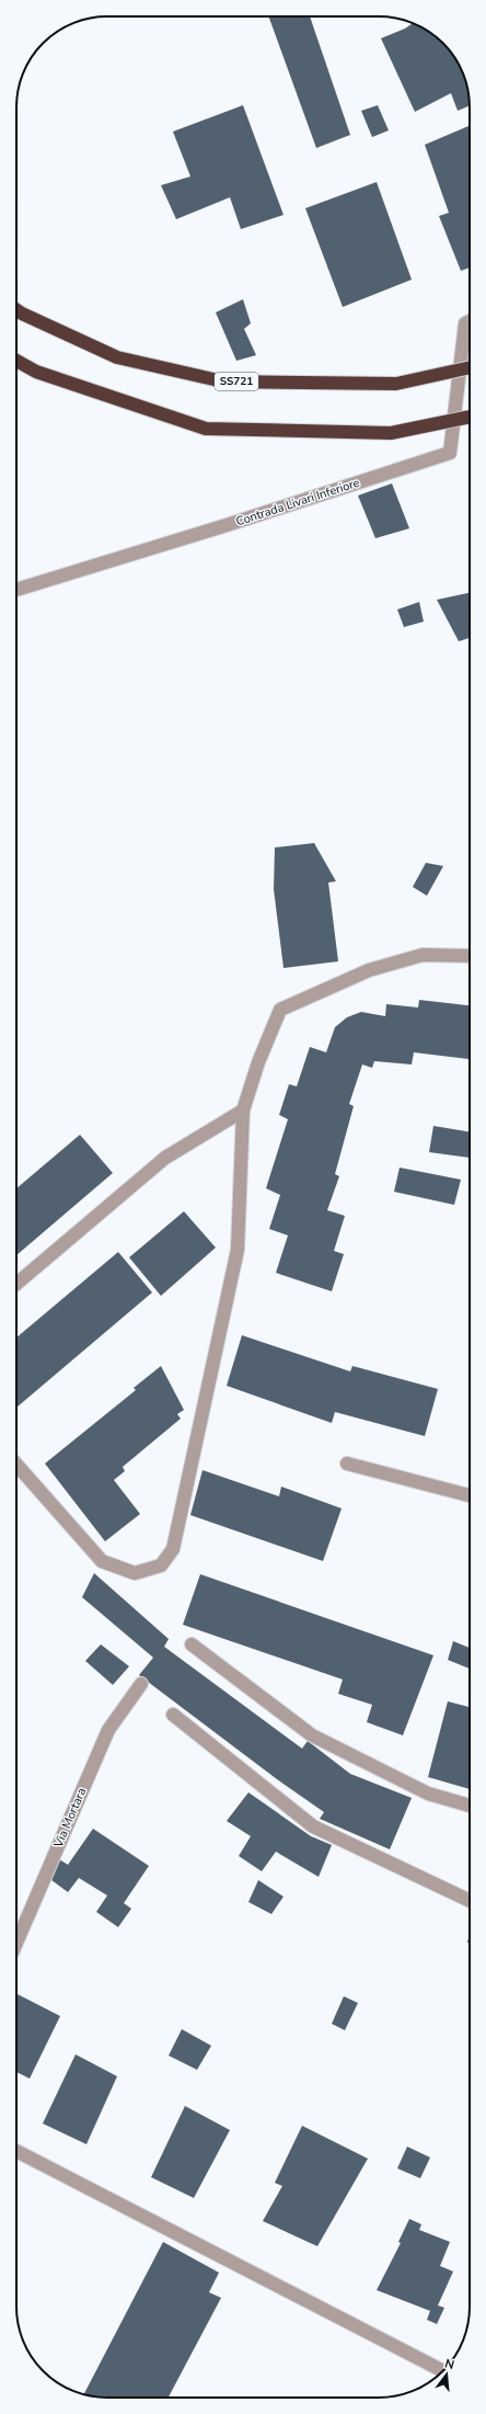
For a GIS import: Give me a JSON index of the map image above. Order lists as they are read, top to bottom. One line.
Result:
{"streets":{"highway":["SS721"],"street":["Contrada Livari Inferiore","Via Mortara"]},"north":"top"}
